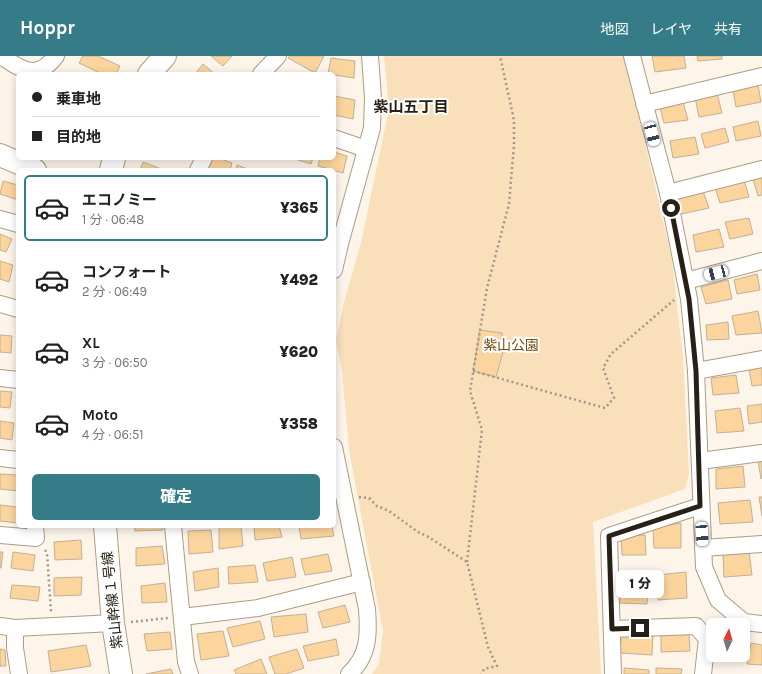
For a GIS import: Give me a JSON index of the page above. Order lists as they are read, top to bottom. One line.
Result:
{"streets":{"street":["紫山幹線１号線"]},"districts":["紫山五丁目"],"parks":["紫山公園"],"north":"top","page":{"header":"Hoppr","nav":["地図","レイヤ","共有"],"banner":["乗車地","目的地"],"list":[{"name":"エコノミー","note":"1 分 · 06:48","value":"¥365"},{"name":"コンフォート","note":"2 分 · 06:49","value":"¥492"},{"name":"XL","note":"3 分 · 06:50","value":"¥620"},{"name":"Moto","note":"4 分 · 06:51","value":"¥358"}],"buttons":"確定","bubble":"1 分"}}
